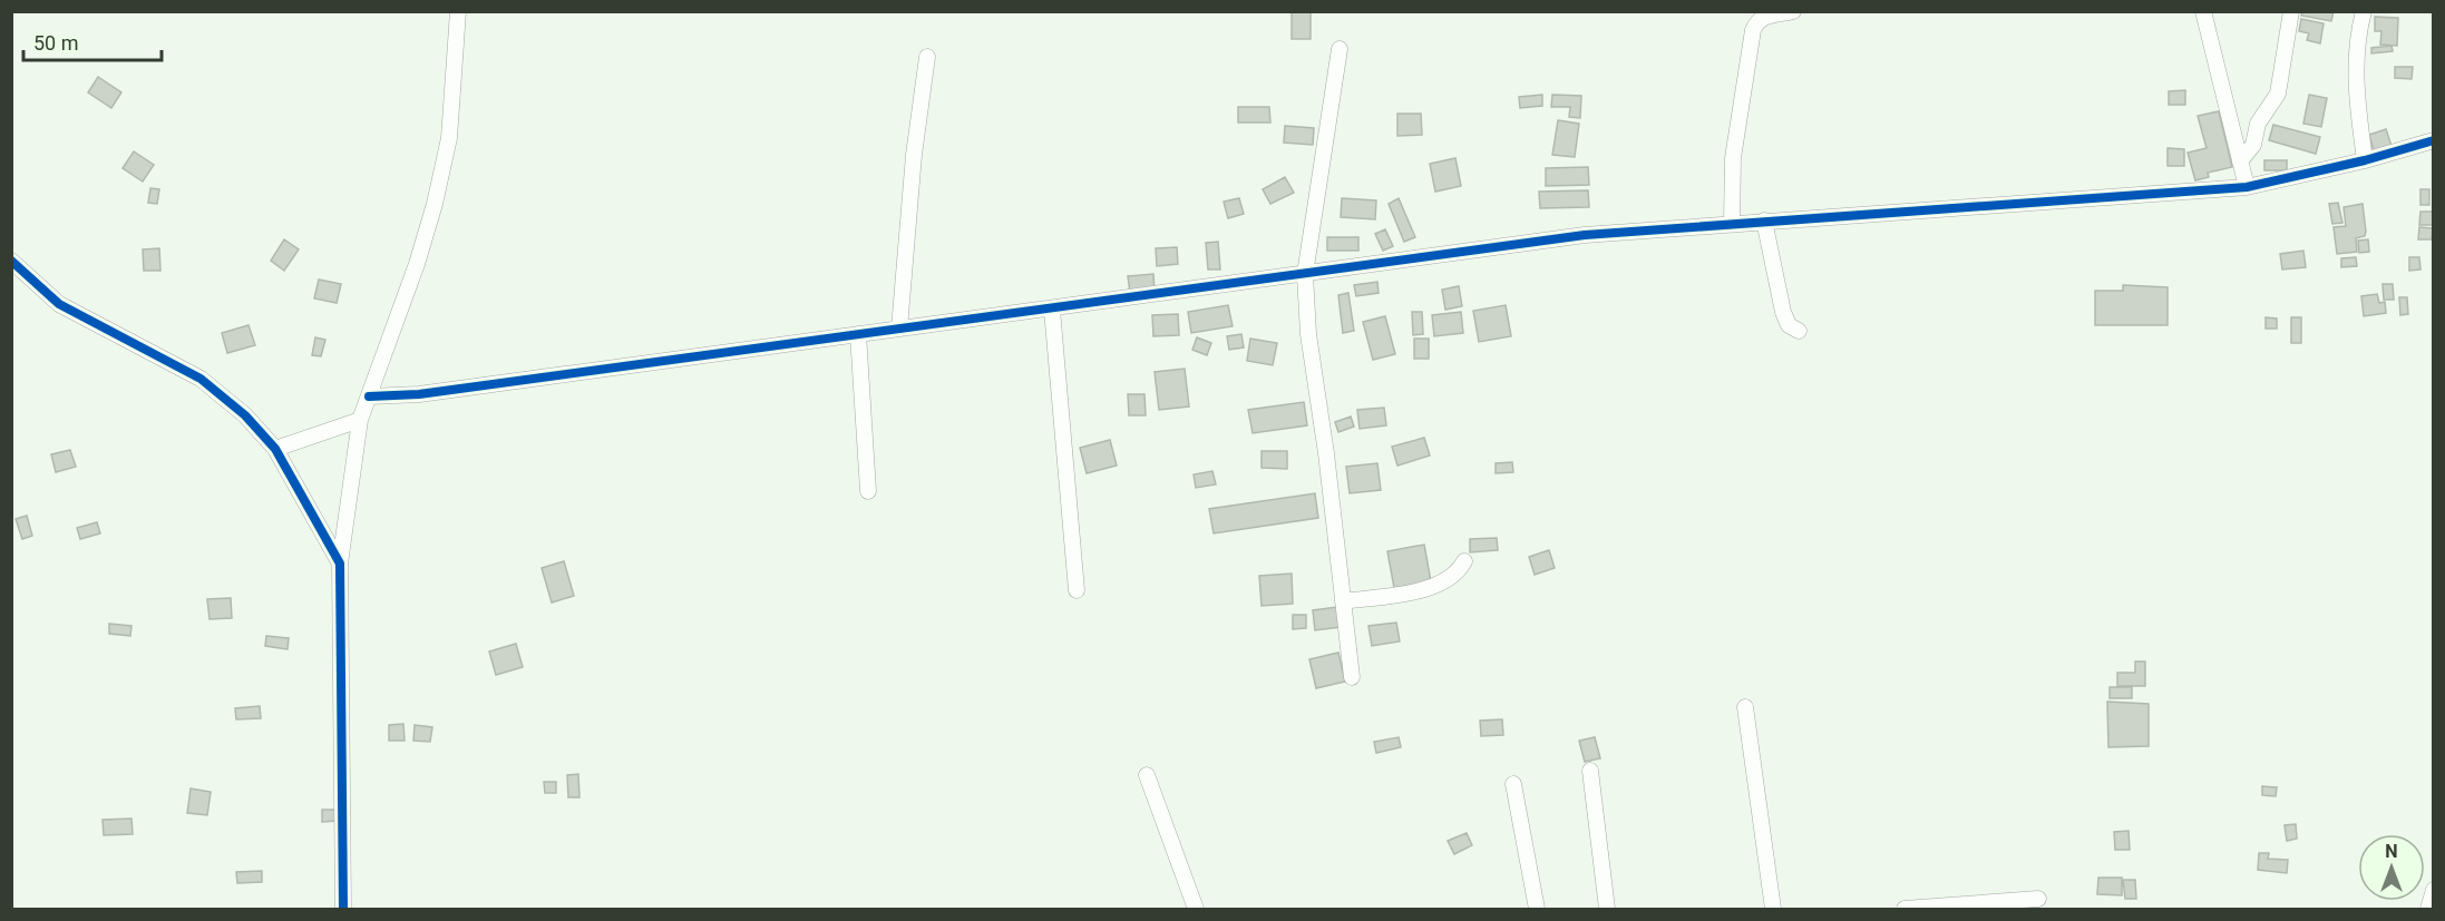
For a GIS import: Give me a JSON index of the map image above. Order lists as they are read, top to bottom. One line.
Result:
{"scale_bar":"50 m","north":"top"}
